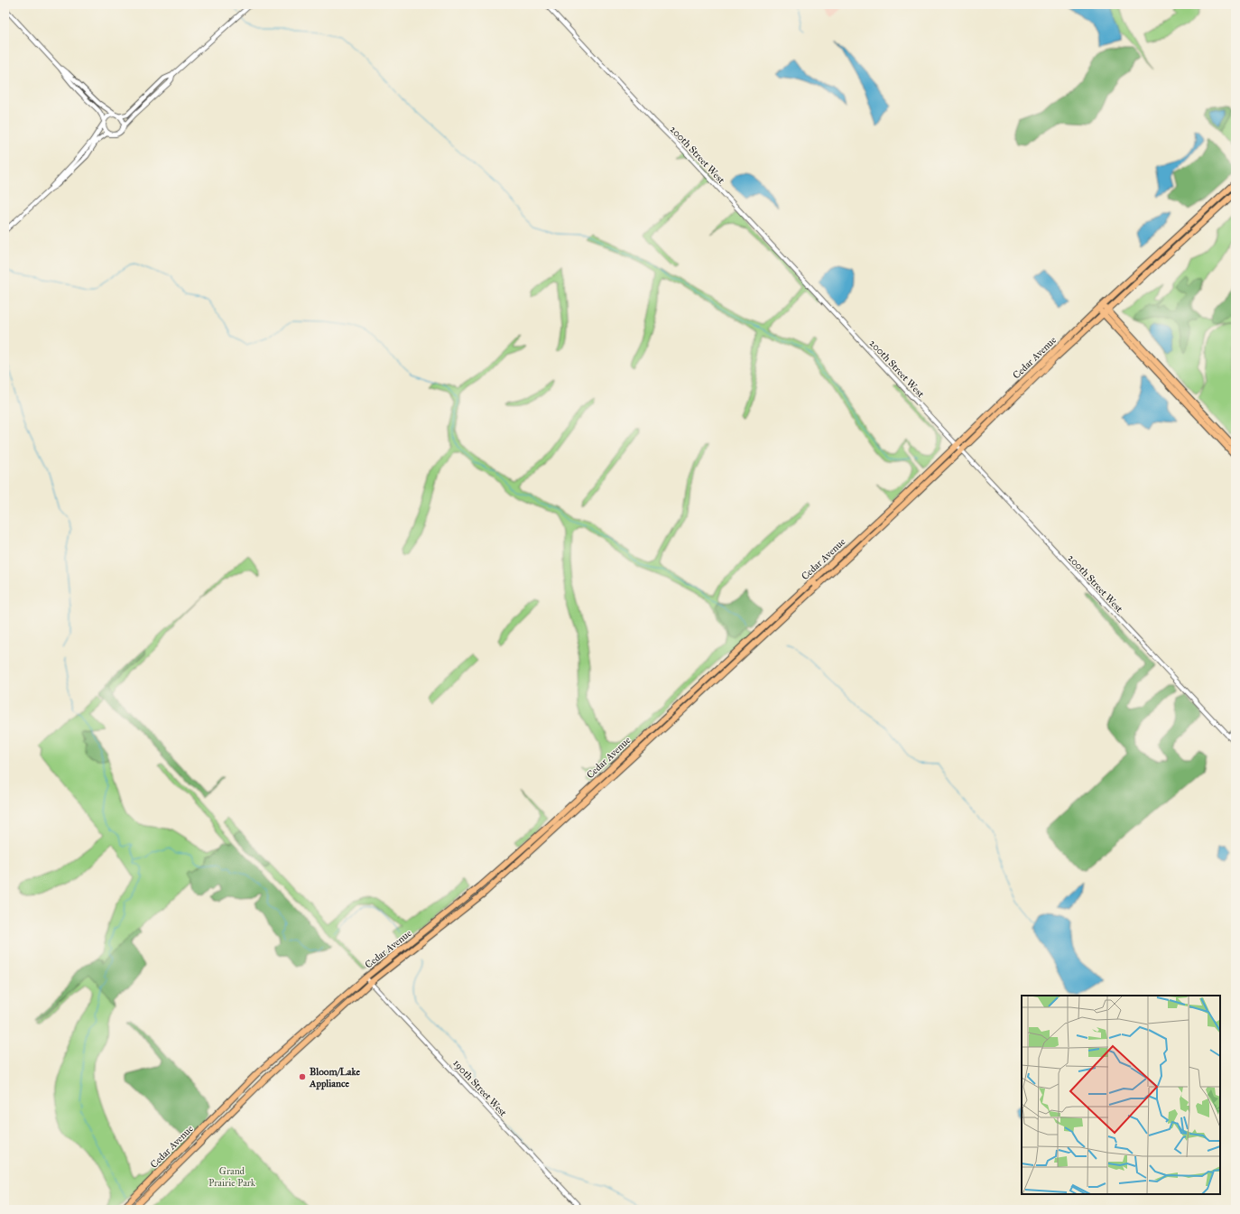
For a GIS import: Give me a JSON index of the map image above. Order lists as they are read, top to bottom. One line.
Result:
{"streets":{"main road":["Cedar Avenue"],"street":["200th Street West","190th Street West"]},"crossings":[["200th Street West","Cedar Avenue"],["Cedar Avenue","190th Street West"]],"parks":["Grand Prairie Park"],"places":["Bloom/Lake Appliance"]}
